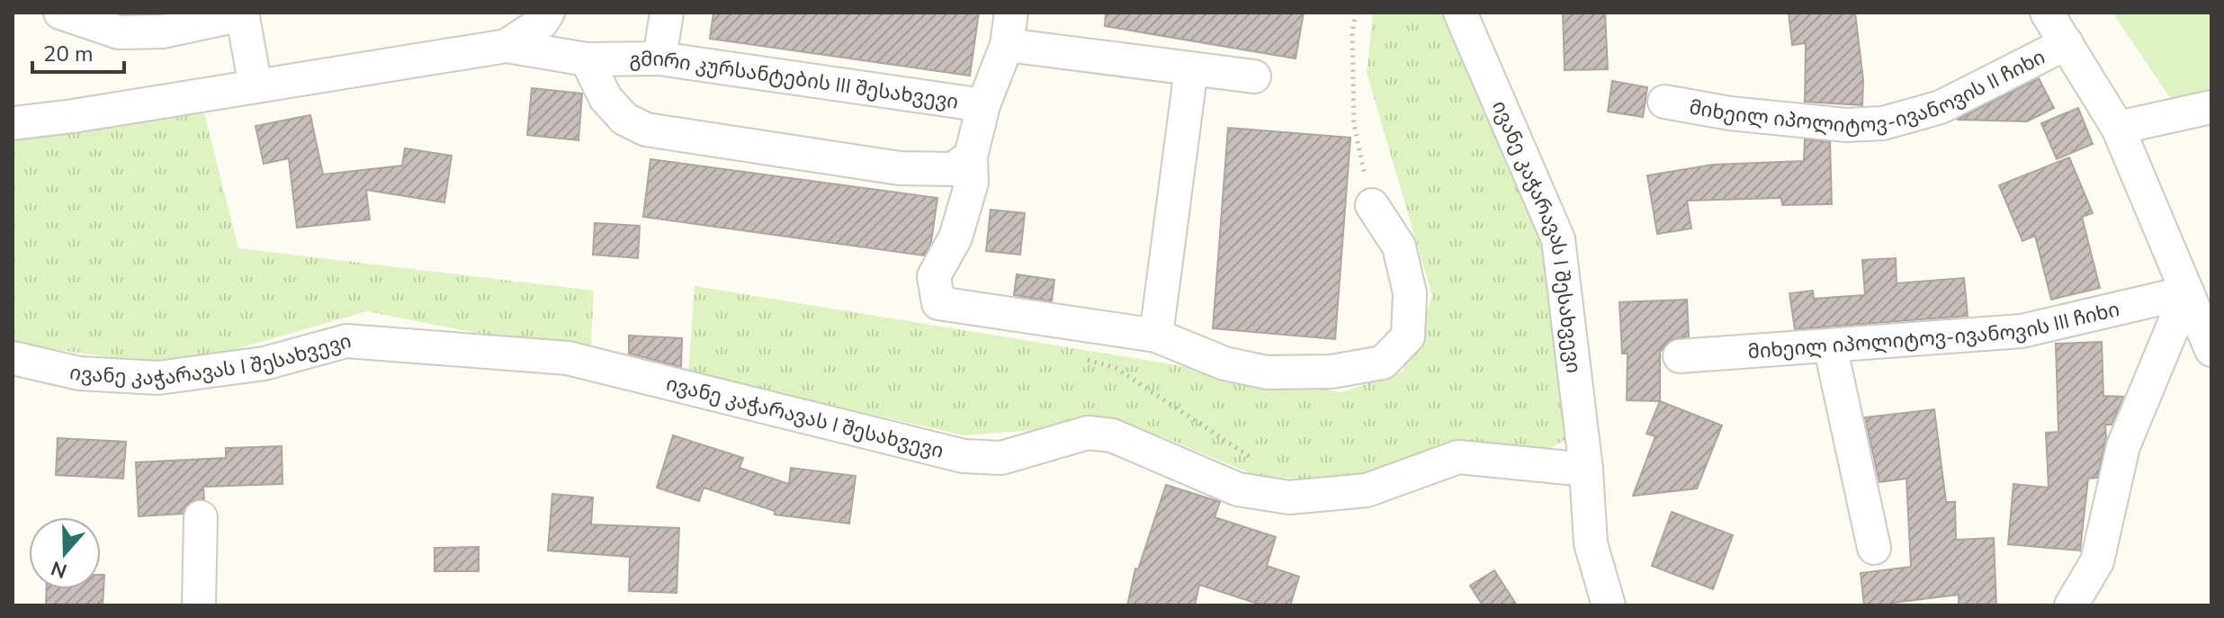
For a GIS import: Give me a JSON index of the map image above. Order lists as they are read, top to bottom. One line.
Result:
{"streets":{"street":["მიხეილ იპოლიტოვ-ივანოვის II ჩიხი","გმირი კურსანტების III შესახვევი","ივანე კაჭარავას I შესახვევი","მიხეილ იპოლიტოვ-ივანოვის III ჩიხი"]},"scale_bar":"20 m","north":"bottom"}
